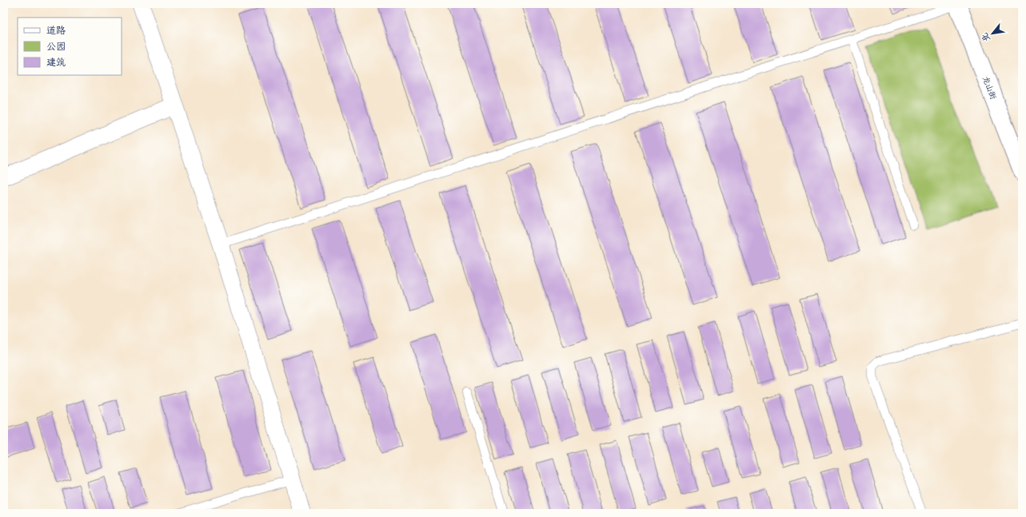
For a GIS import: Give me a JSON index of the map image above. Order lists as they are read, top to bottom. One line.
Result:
{"streets":{"street":["龙山街"]},"legend":["道路","公园","建筑"],"north":"bottom left"}
